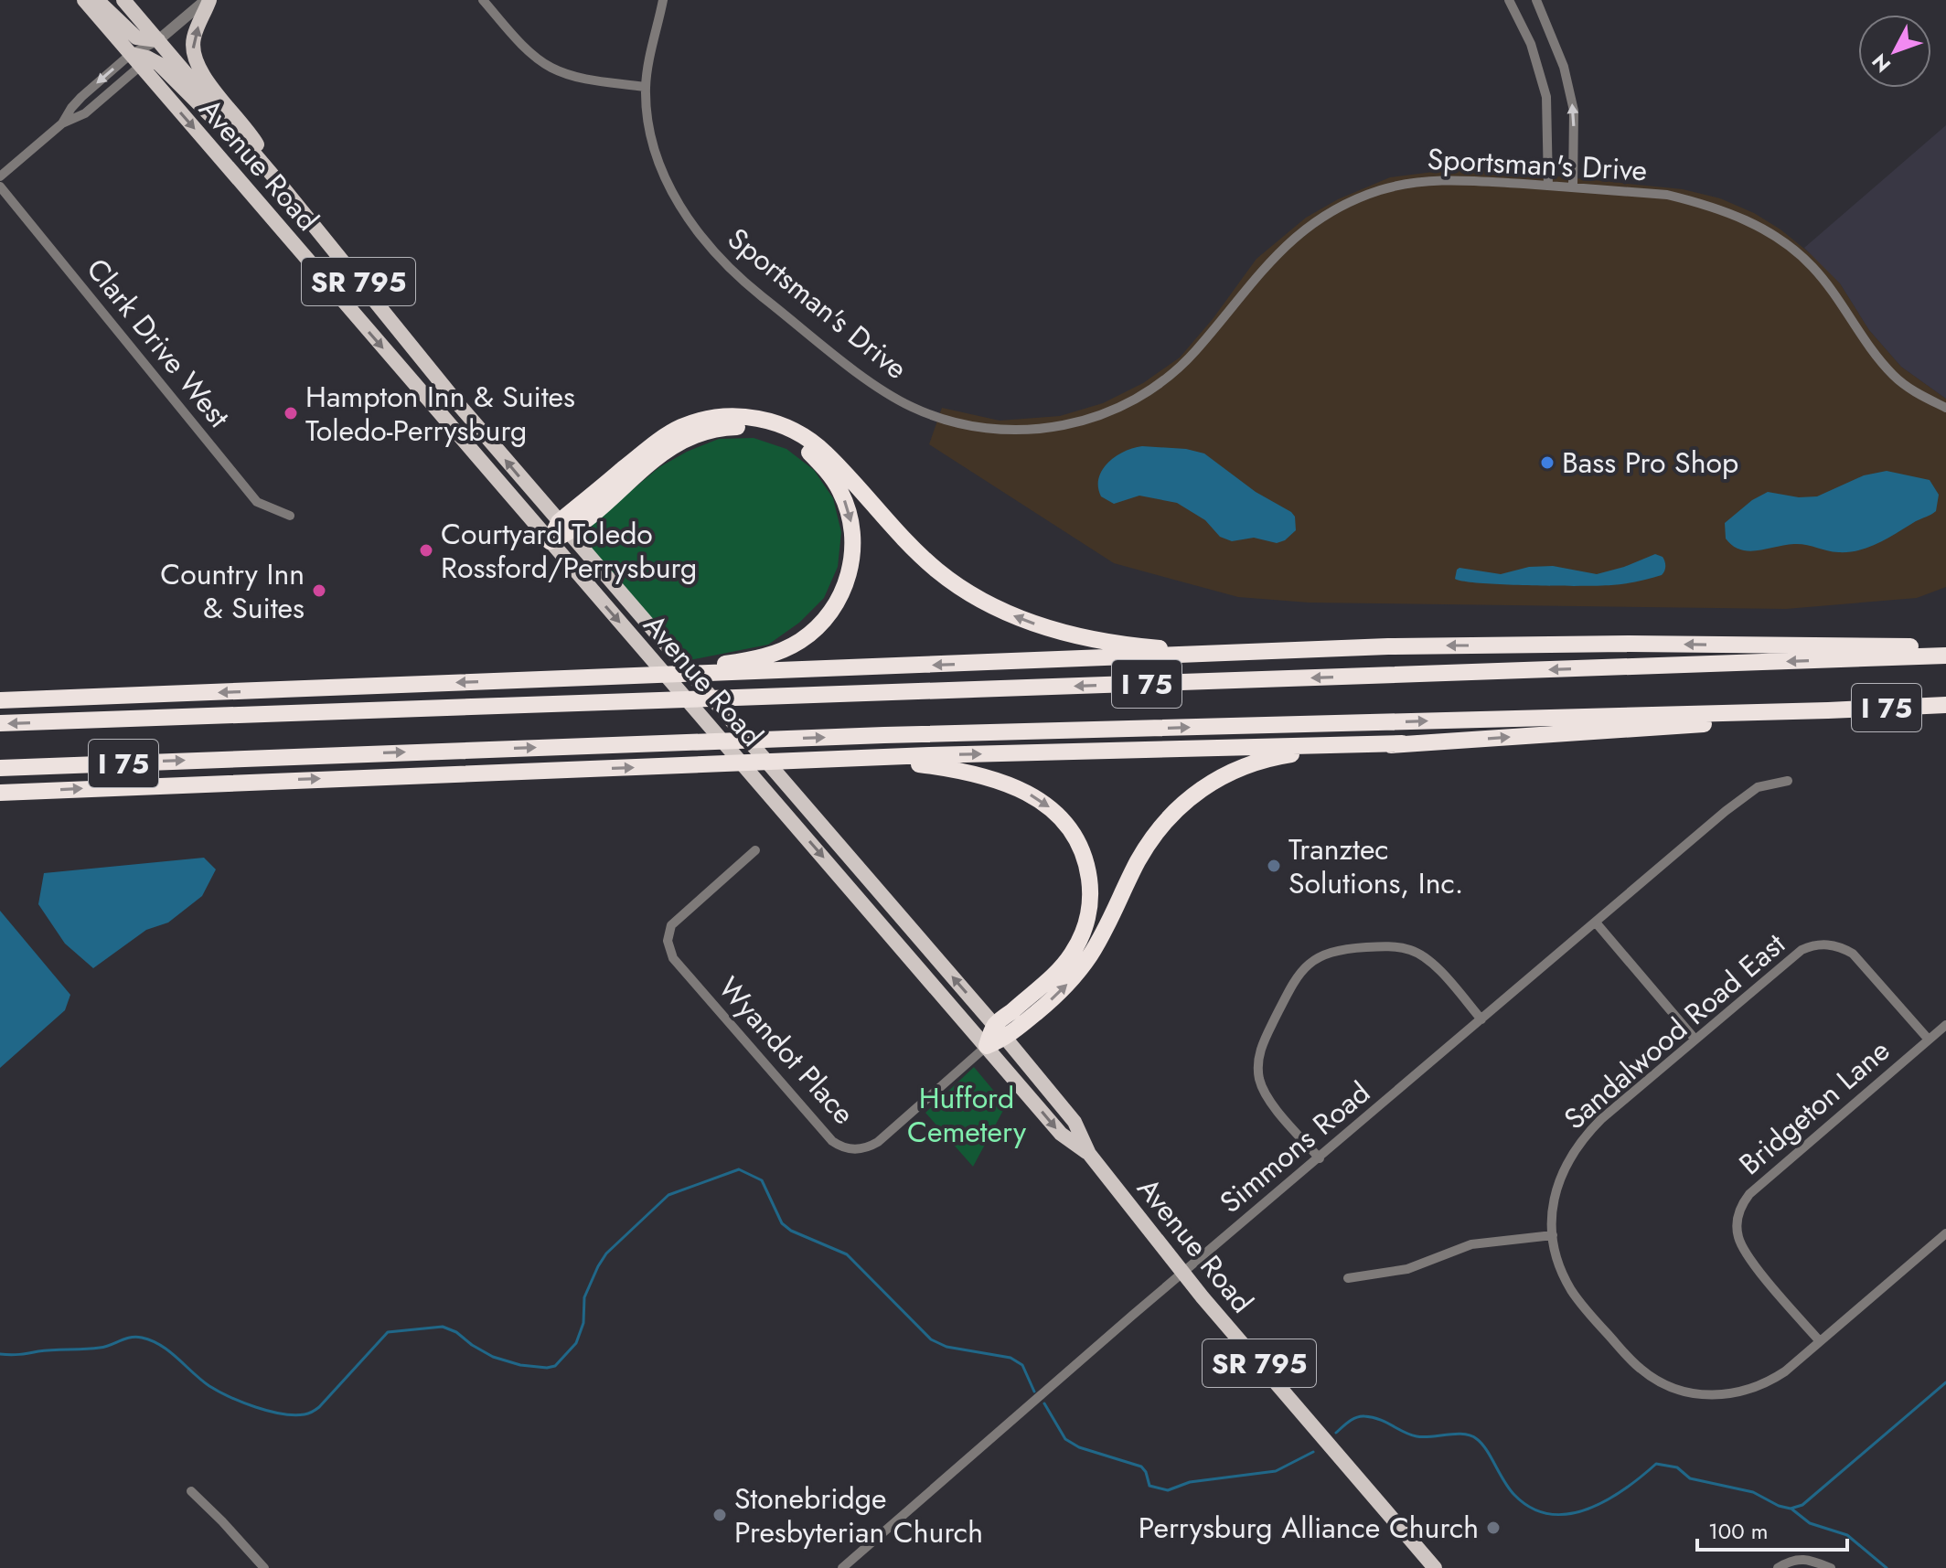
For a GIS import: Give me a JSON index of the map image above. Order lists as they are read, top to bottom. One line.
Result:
{"streets":{"highway":["I 75"],"main road":["Avenue Road","SR 795"],"street":["Sportsman's Drive","Clark Drive West","Sandalwood Road East","Wyandot Place","Bridgeton Lane","Simmons Road"]},"crossings":[["Avenue Road","Wyandot Place"],["Avenue Road","Simmons Road"],["Sandalwood Road East","Bridgeton Lane"]],"parks":["Hufford Cemetery"],"places":["Hampton Inn & Suites Toledo-Perrysburg","Bass Pro Shop","Courtyard Toledo Rossford/Perrysburg","Country Inn & Suites","Tranztec Solutions, Inc.","Stonebridge Presbyterian Church","Perrysburg Alliance Church"],"scale_bar":"100 m","north":"bottom left"}
